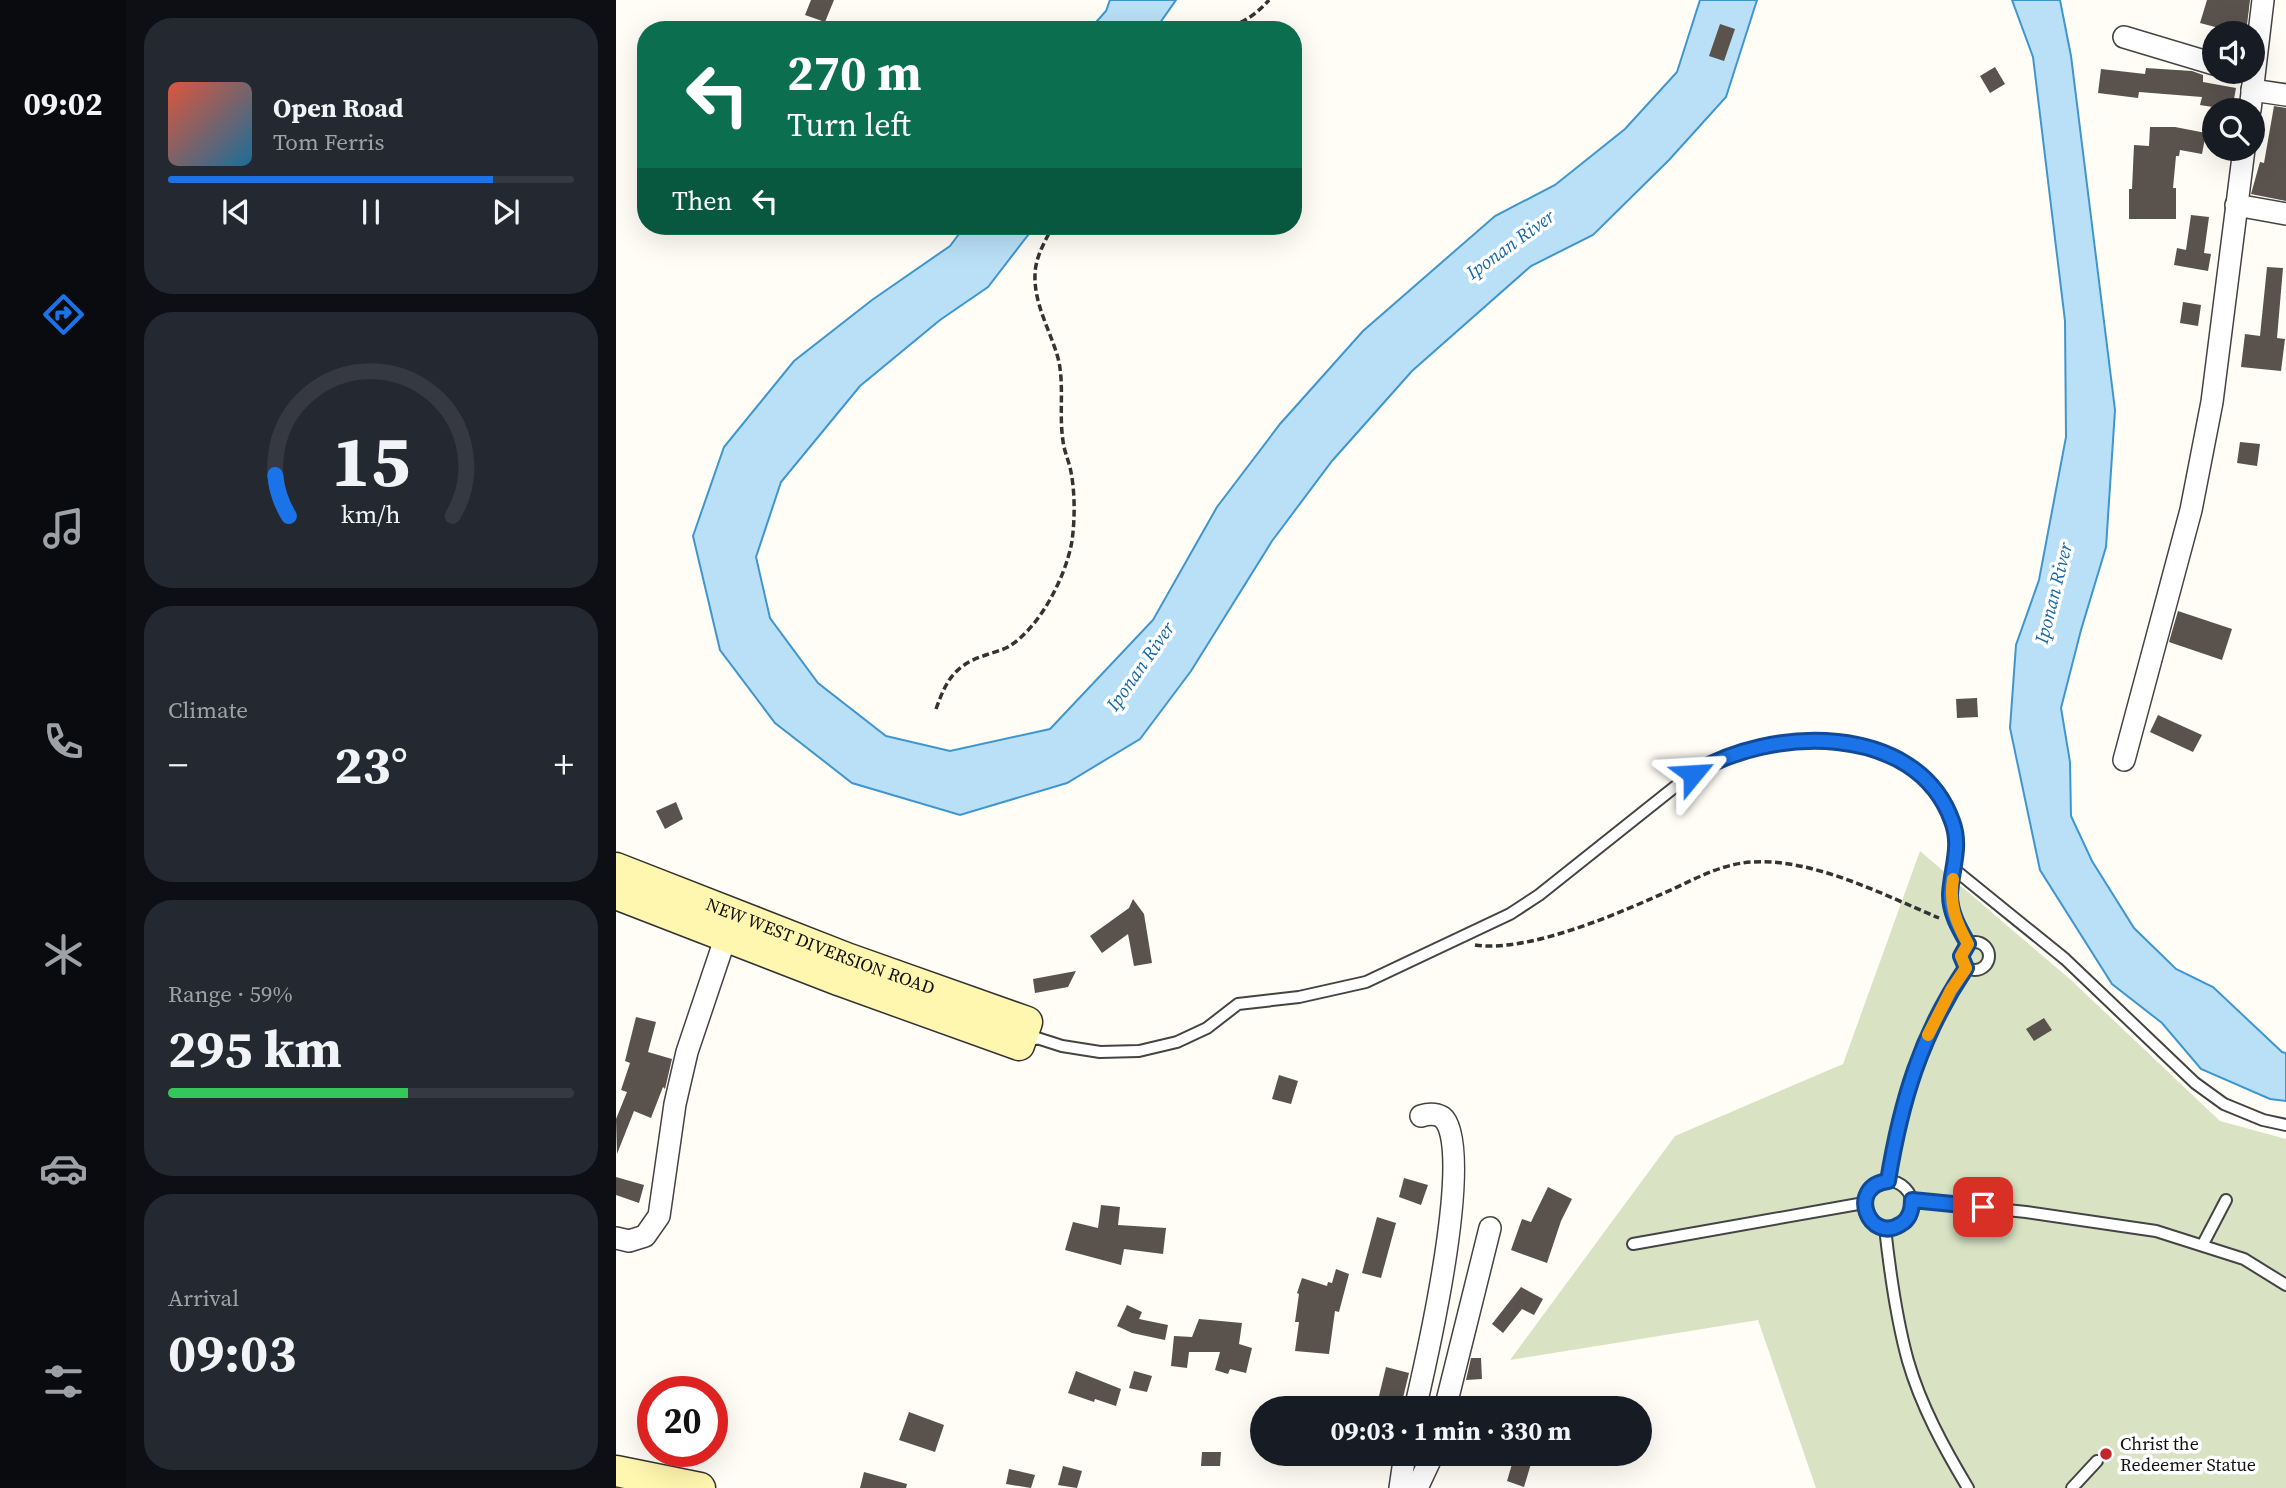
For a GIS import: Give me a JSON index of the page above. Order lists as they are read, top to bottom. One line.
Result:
{"streets":{"street":["NEW WEST DIVERSION ROAD"]},"water":["Iponan River"],"places":["Christ the Redeemer Statue"],"page":{"tabs":"09:02","turn":["270 m","Turn left"],"song":["Open Road","Tom Ferris"],"then":"Then","tile":["Climate",["Range · 59%","295 km"],["Arrival","09:03"]],"heat":["−","23°","+"],"limit":"20","trip":"09:03 · 1 min · 330 m","gauge":["15","km/h"]}}
